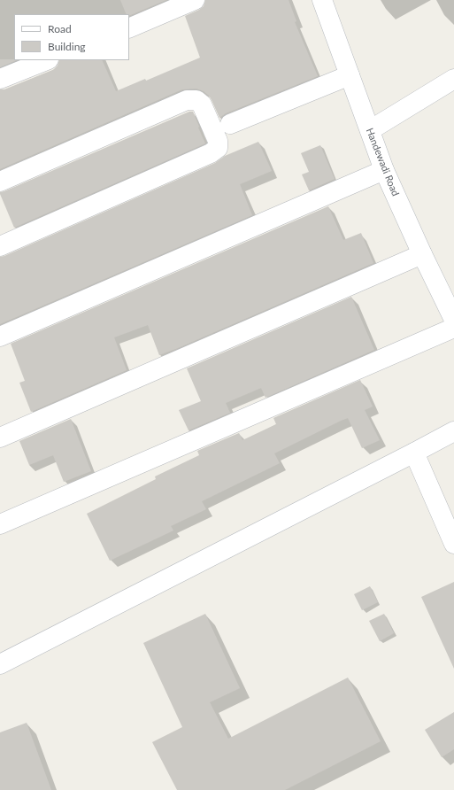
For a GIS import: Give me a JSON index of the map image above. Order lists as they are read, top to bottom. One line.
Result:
{"streets":{"street":["Handewadi Road"]},"legend":["Road","Building"]}
